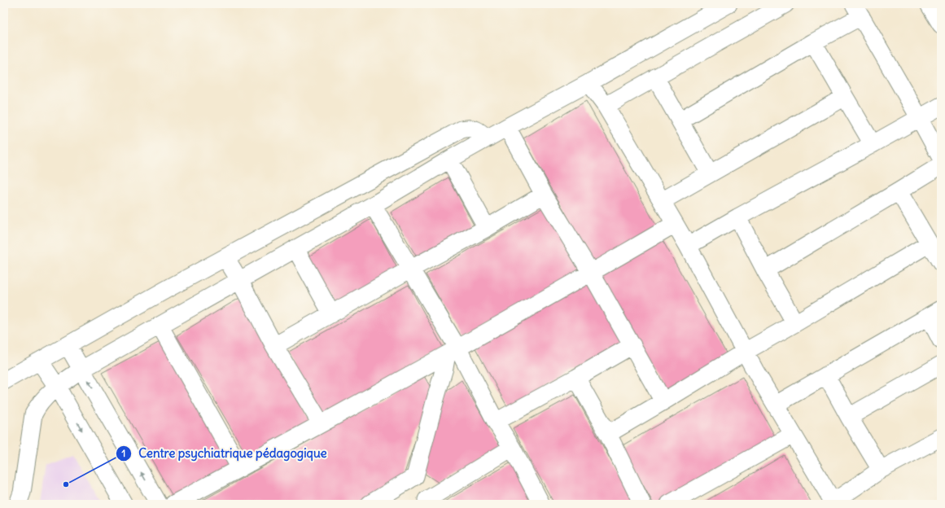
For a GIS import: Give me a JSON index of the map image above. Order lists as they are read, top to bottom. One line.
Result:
{"places":["Centre psychiatrique pédagogique"]}
